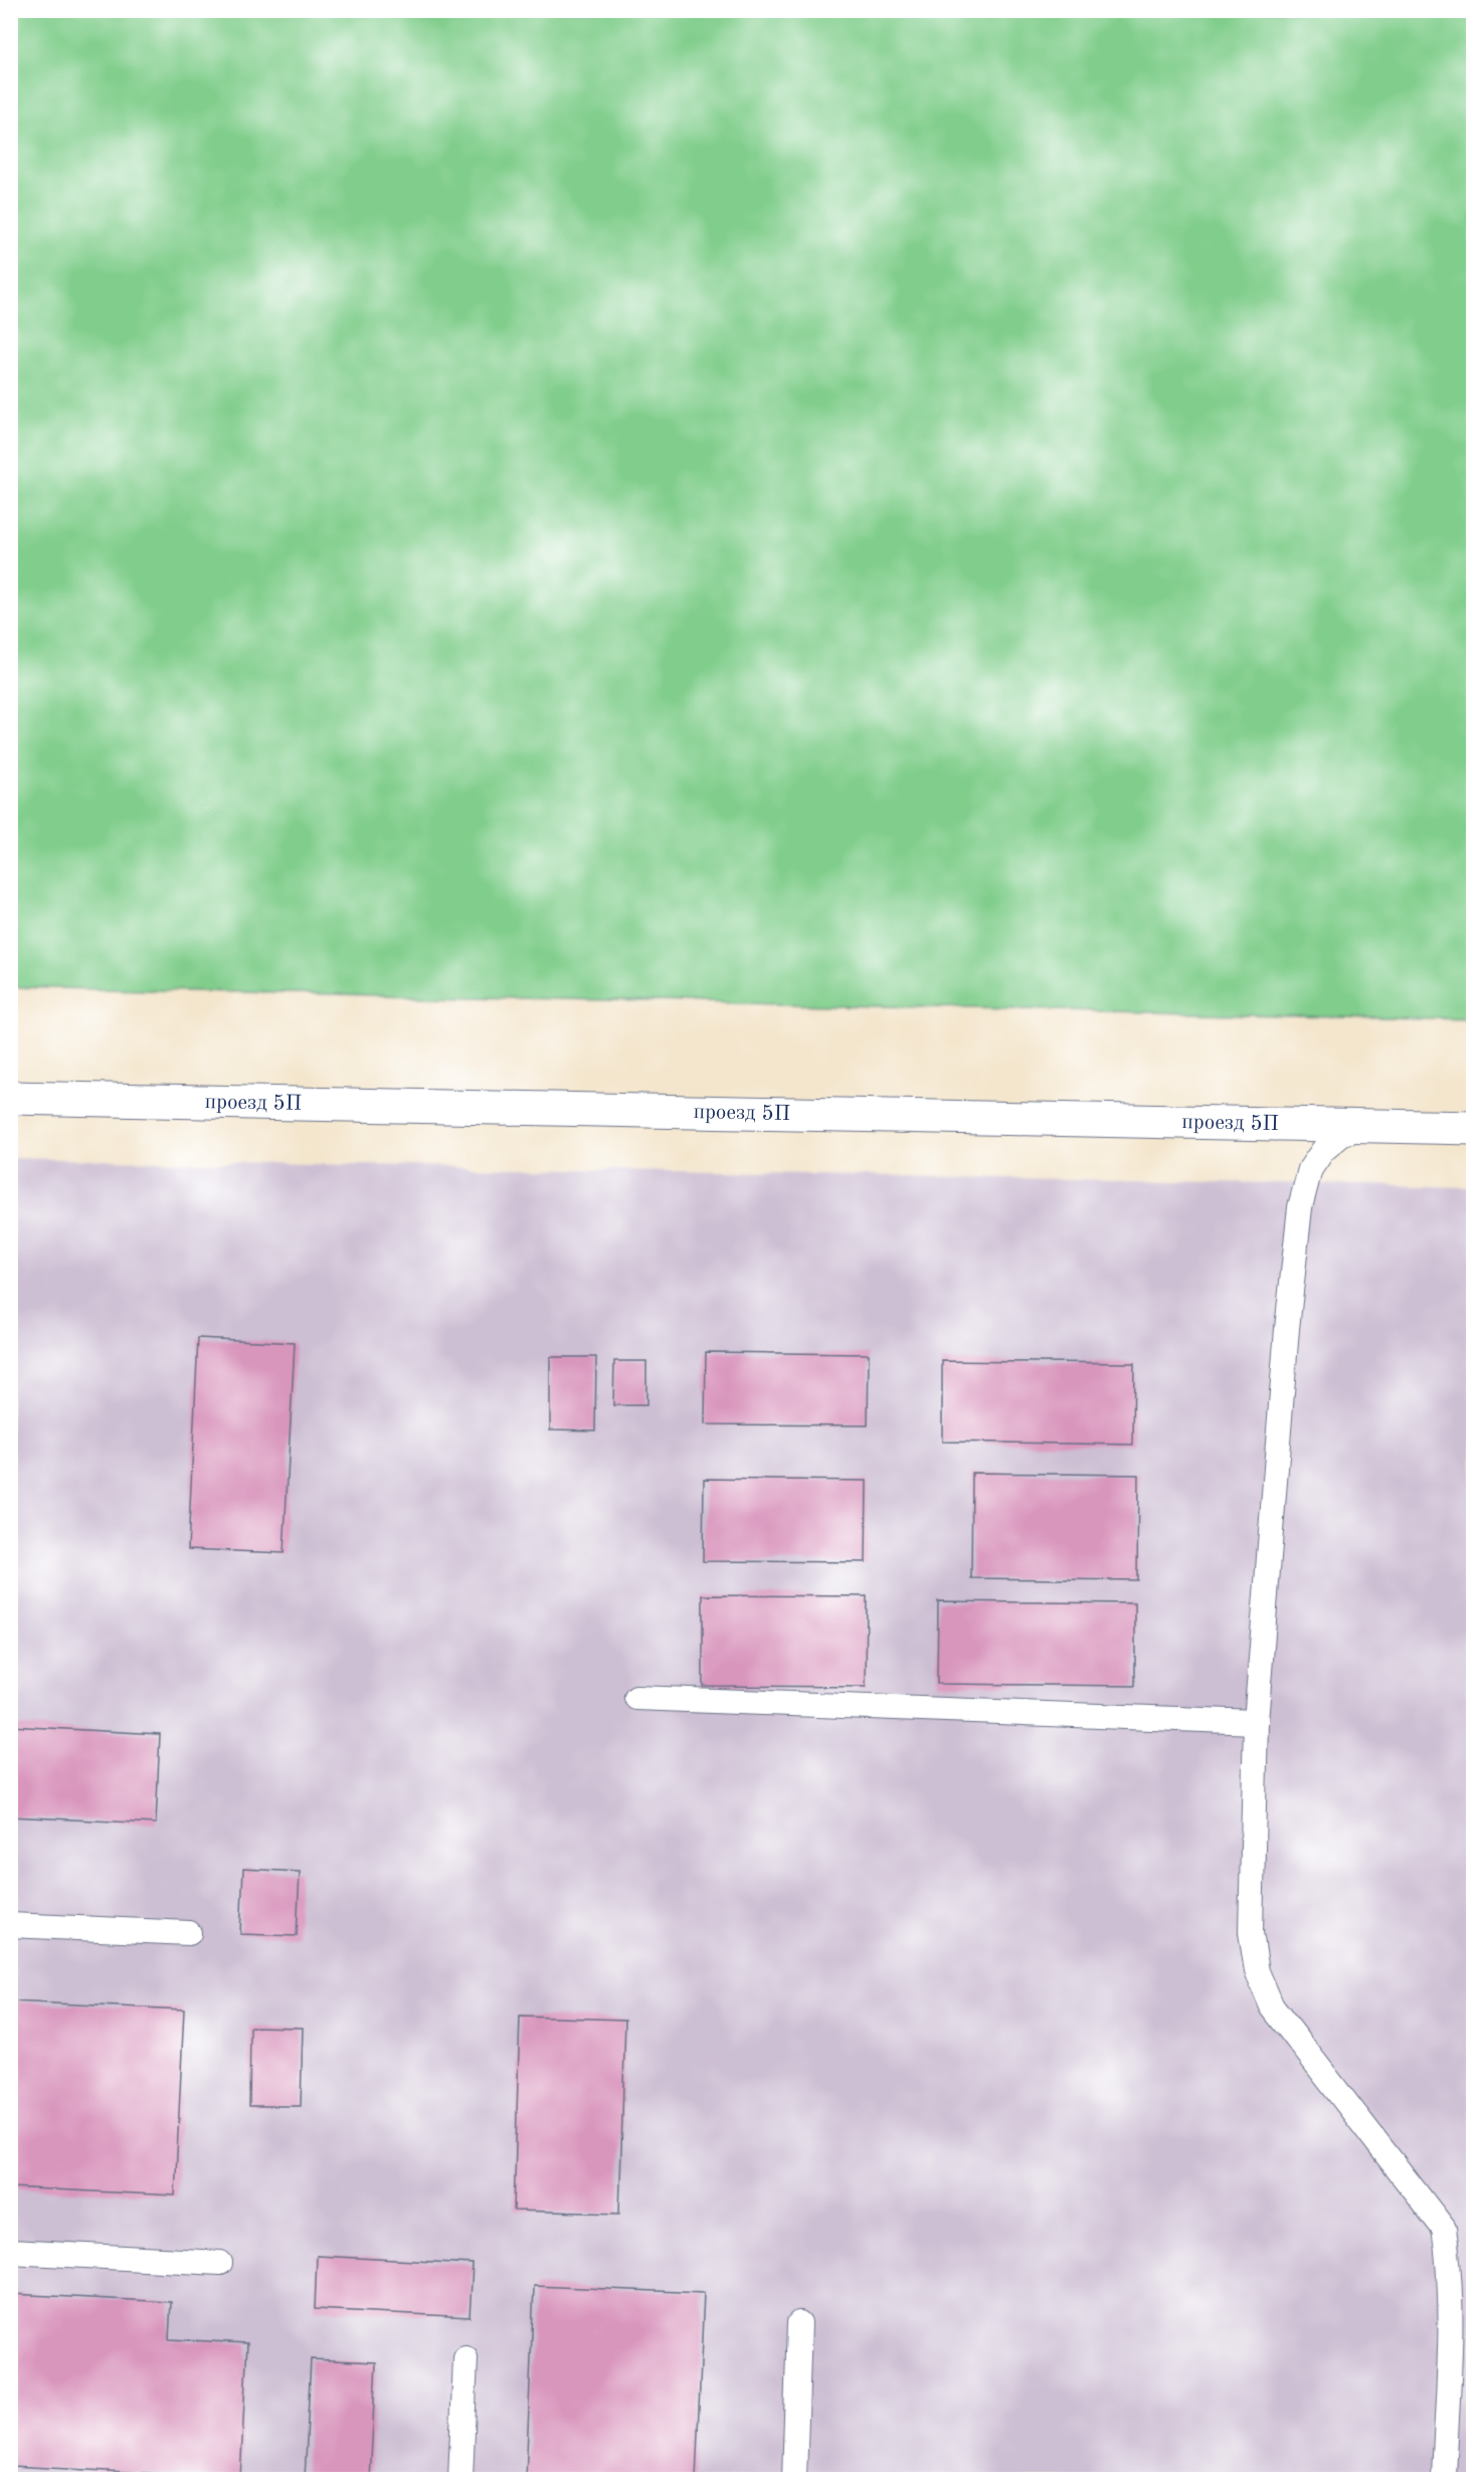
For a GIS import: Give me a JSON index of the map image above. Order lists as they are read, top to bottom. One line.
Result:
{"streets":{"street":["проезд 5П"]}}
